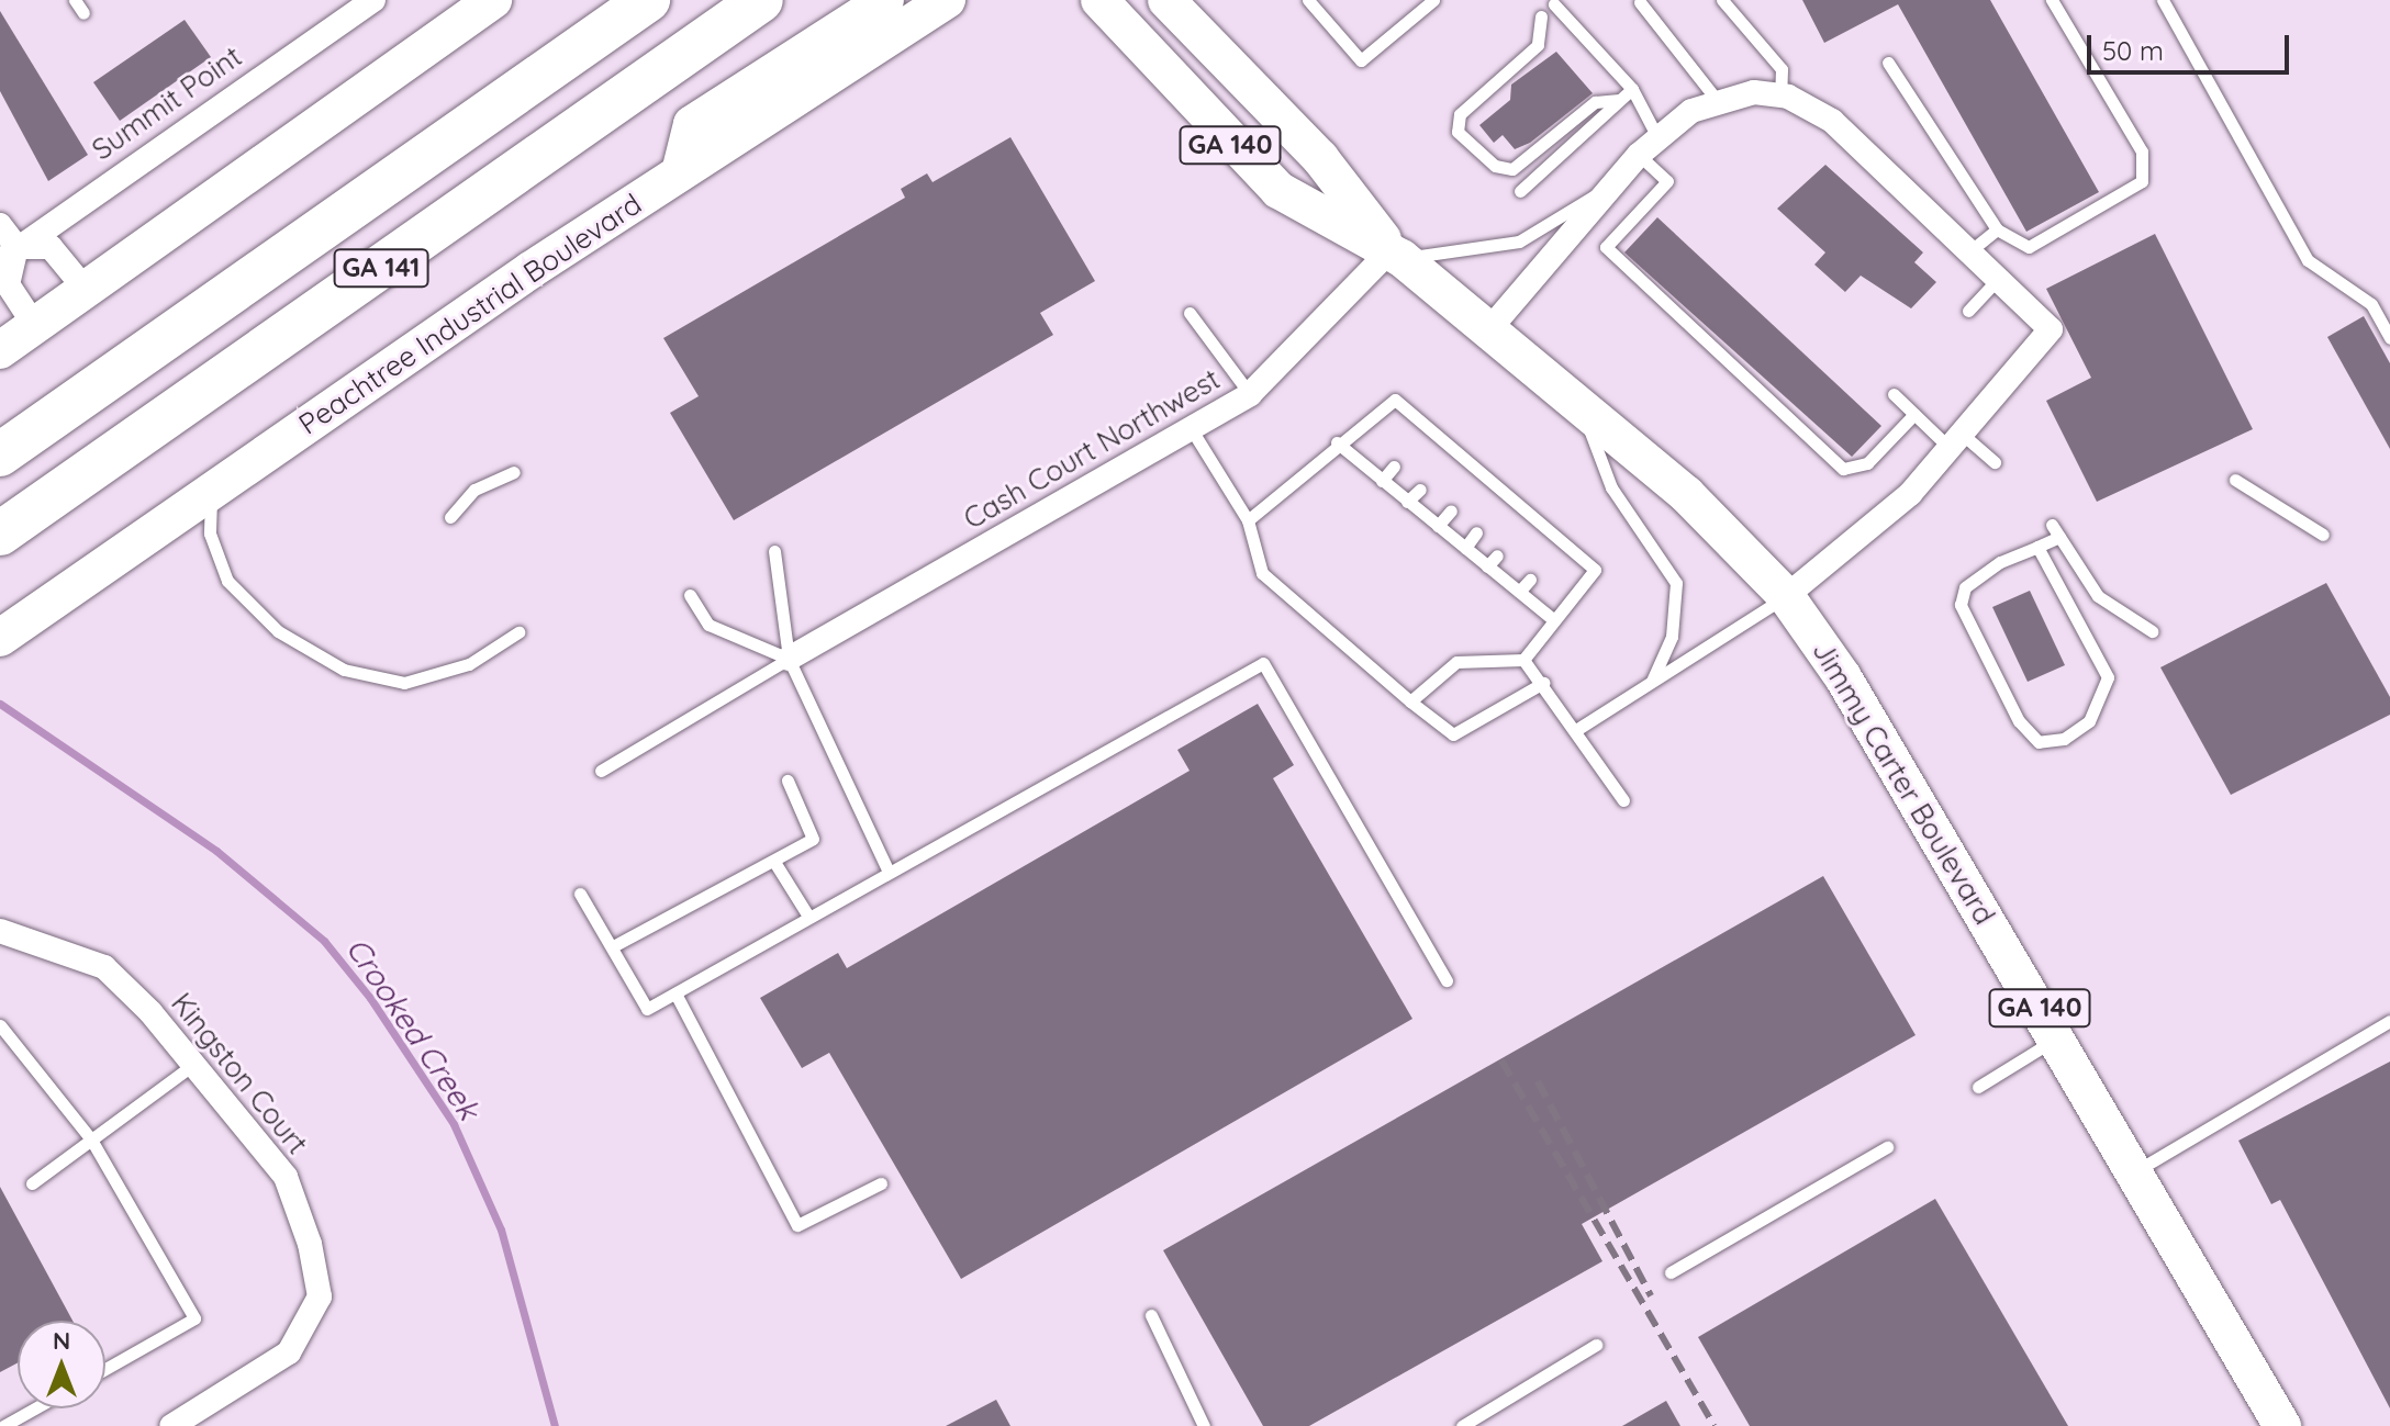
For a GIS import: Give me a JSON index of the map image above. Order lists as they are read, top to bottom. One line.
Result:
{"streets":{"highway":["GA 141"],"main road":["GA 140","Peachtree Industrial Boulevard","Jimmy Carter Boulevard"],"street":["Summit Point","Cash Court Northwest","Kingston Court"]},"crossings":[["Cash Court Northwest","Jimmy Carter Boulevard"]],"water":["Crooked Creek"],"scale_bar":"50 m","north":"top"}
